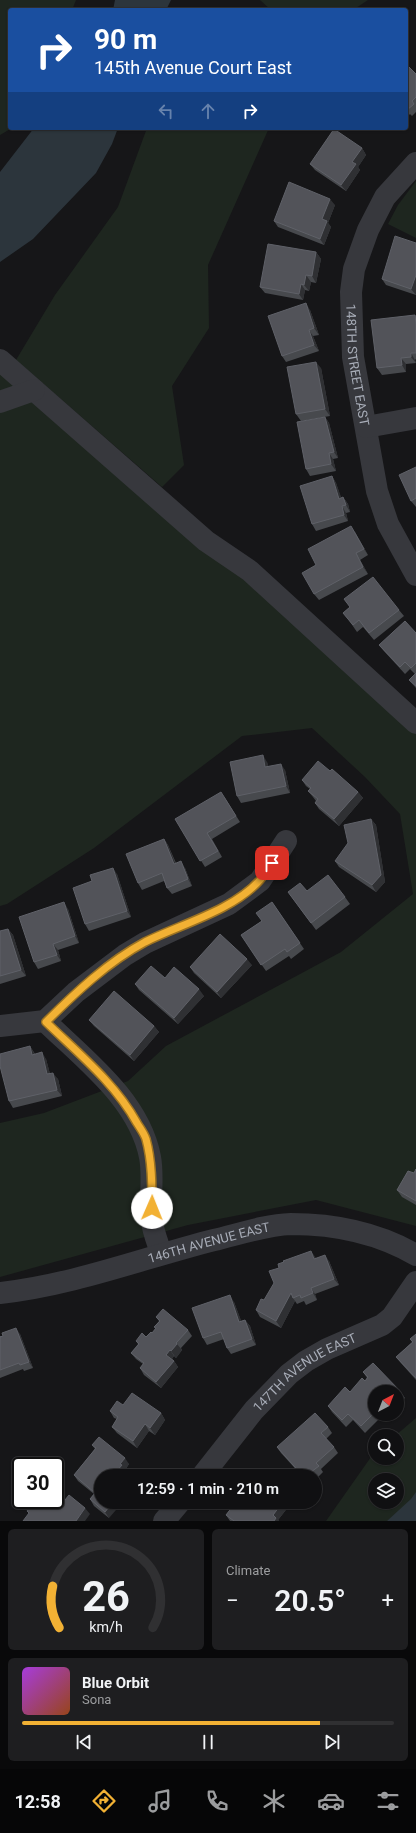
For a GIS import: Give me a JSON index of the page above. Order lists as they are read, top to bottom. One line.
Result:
{"streets":{"street":["148TH STREET EAST","146TH AVENUE EAST","147TH AVENUE EAST"]},"north":"top right","page":{"turn":["90 m","145th Avenue Court East"],"limit":"30","trip":"12:59 · 1 min · 210 m","tile":"Climate","heat":["−","20.5°","+"],"song":["Blue Orbit","Sona"],"tabs":"12:58","gauge":["26","km/h"]}}
